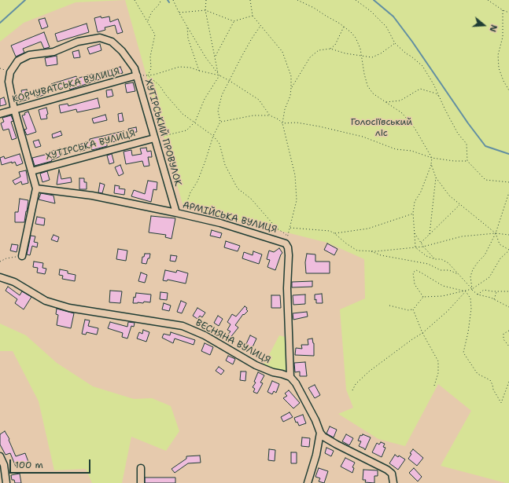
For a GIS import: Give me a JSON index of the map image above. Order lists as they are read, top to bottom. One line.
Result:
{"streets":{"street":["КОРЧУВАТСЬКА ВУЛИЦЯ","ХУТІРСЬКИЙ ПРОВУЛОК","ХУТІРСЬКА ВУЛИЦЯ","АРМІЙСЬКА ВУЛИЦЯ","ВЕСНЯНА ВУЛИЦЯ"]},"crossings":[["КОРЧУВАТСЬКА ВУЛИЦЯ","ХУТІРСЬКИЙ ПРОВУЛОК"],["ХУТІРСЬКИЙ ПРОВУЛОК","ХУТІРСЬКА ВУЛИЦЯ"],["ХУТІРСЬКИЙ ПРОВУЛОК","АРМІЙСЬКА ВУЛИЦЯ"],["АРМІЙСЬКА ВУЛИЦЯ","ВЕСНЯНА ВУЛИЦЯ"]],"parks":["Голосіївський ліс"],"scale_bar":"100 m","north":"right"}
